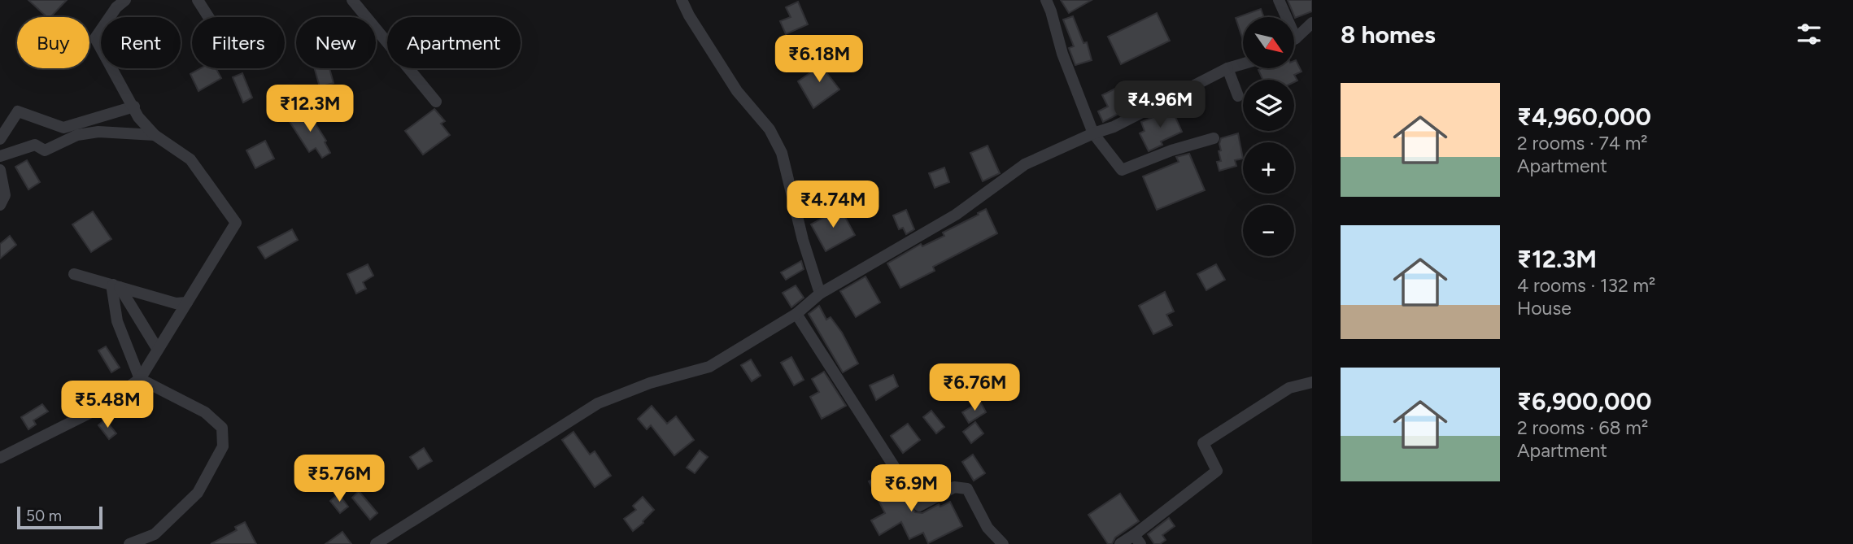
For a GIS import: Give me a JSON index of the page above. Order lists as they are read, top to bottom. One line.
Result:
{"scale_bar":"50 m","north":"bottom right","page":{"heading":"8 homes","map_buttons":["+","−"],"chip":["Buy","Rent","Filters","New","Apartment"],"price":["₹6.18M","₹4.96M","₹12.3M","₹4.74M","₹6.76M","₹5.48M","₹5.76M","₹6.9M"],"list":[{"name":"₹4,960,000","note":"2 rooms · 74 m² · Apartment"},{"name":"₹12.3M","note":"4 rooms · 132 m² · House"},{"name":"₹6,900,000","note":"2 rooms · 68 m² · Apartment"}],"scale":"50 m"}}
